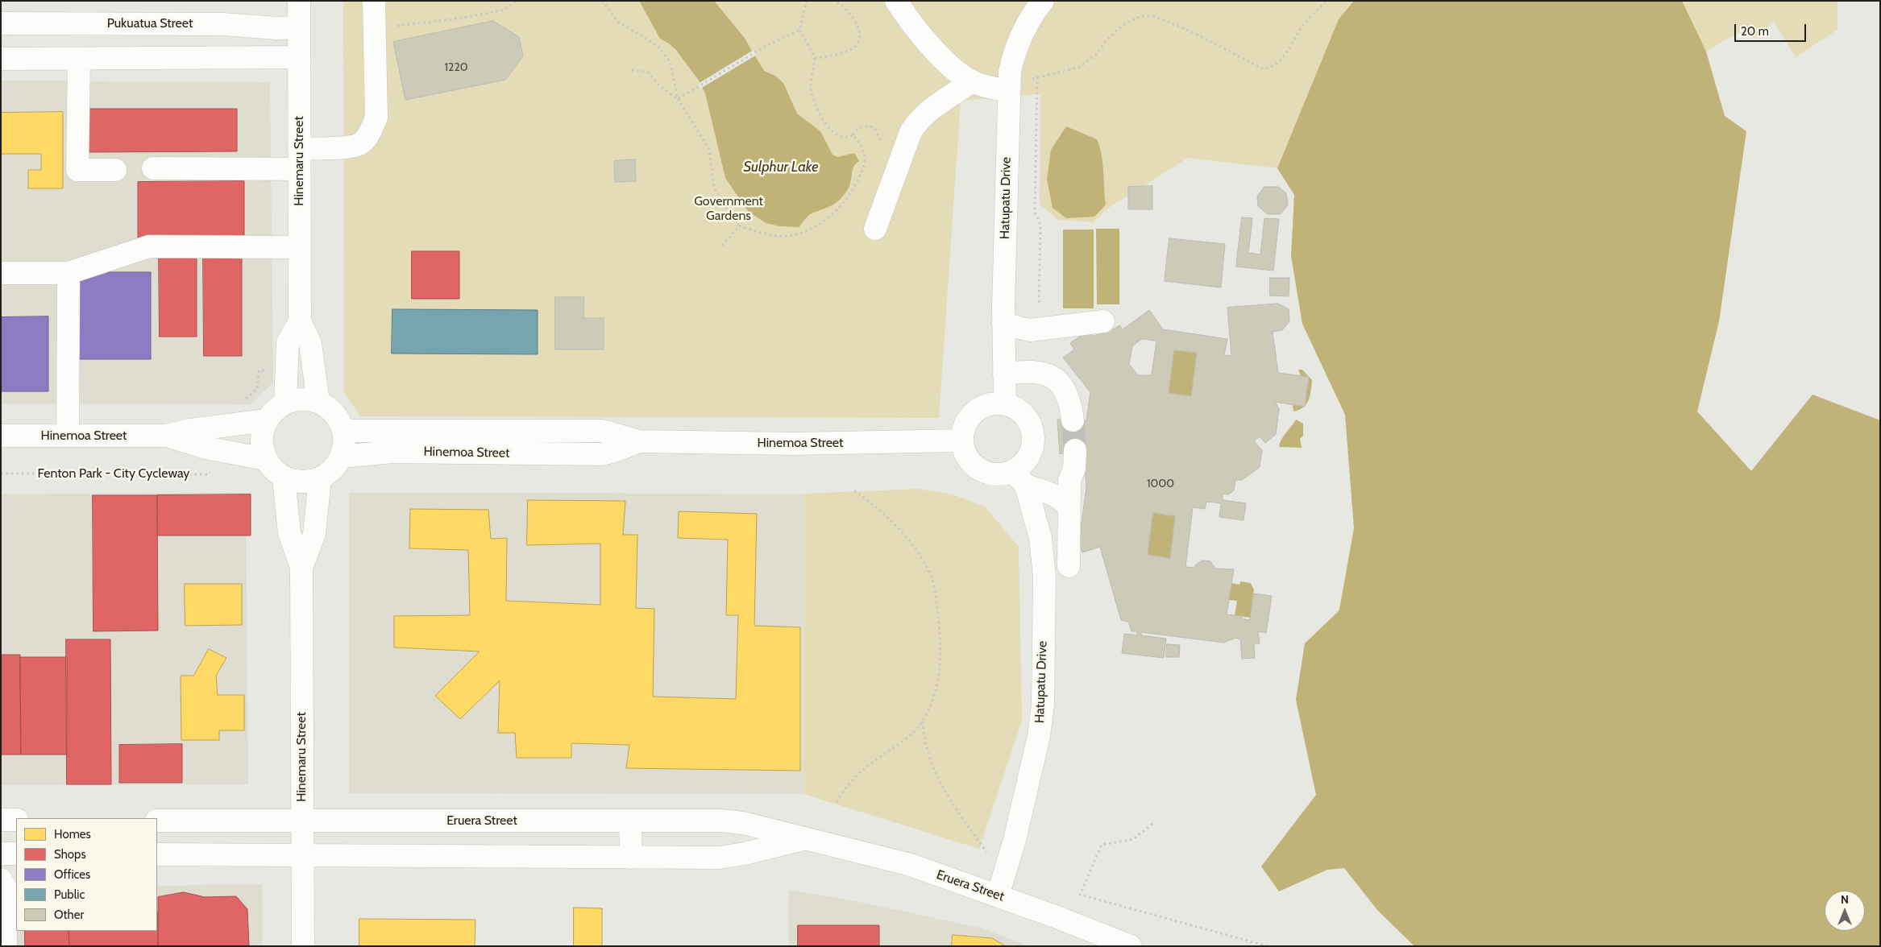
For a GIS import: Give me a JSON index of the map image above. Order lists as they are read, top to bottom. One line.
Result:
{"streets":{"street":["Pukuatua Street","Hinemaru Street","Hatupatu Drive","Hinemoa Street","Eruera Street"],"path":["Fenton Park - City Cycleway"]},"crossings":[["Pukuatua Street","Hinemaru Street"],["Hinemaru Street","Hinemoa Street"],["Hinemaru Street","Eruera Street"],["Hatupatu Drive","Hinemoa Street"],["Hatupatu Drive","Eruera Street"]],"water":["Sulphur Lake"],"parks":["Government Gardens"],"house_numbers":["1220","1000"],"legend":["Homes","Shops","Offices","Public","Other"],"scale_bar":"20 m","north":"top"}
